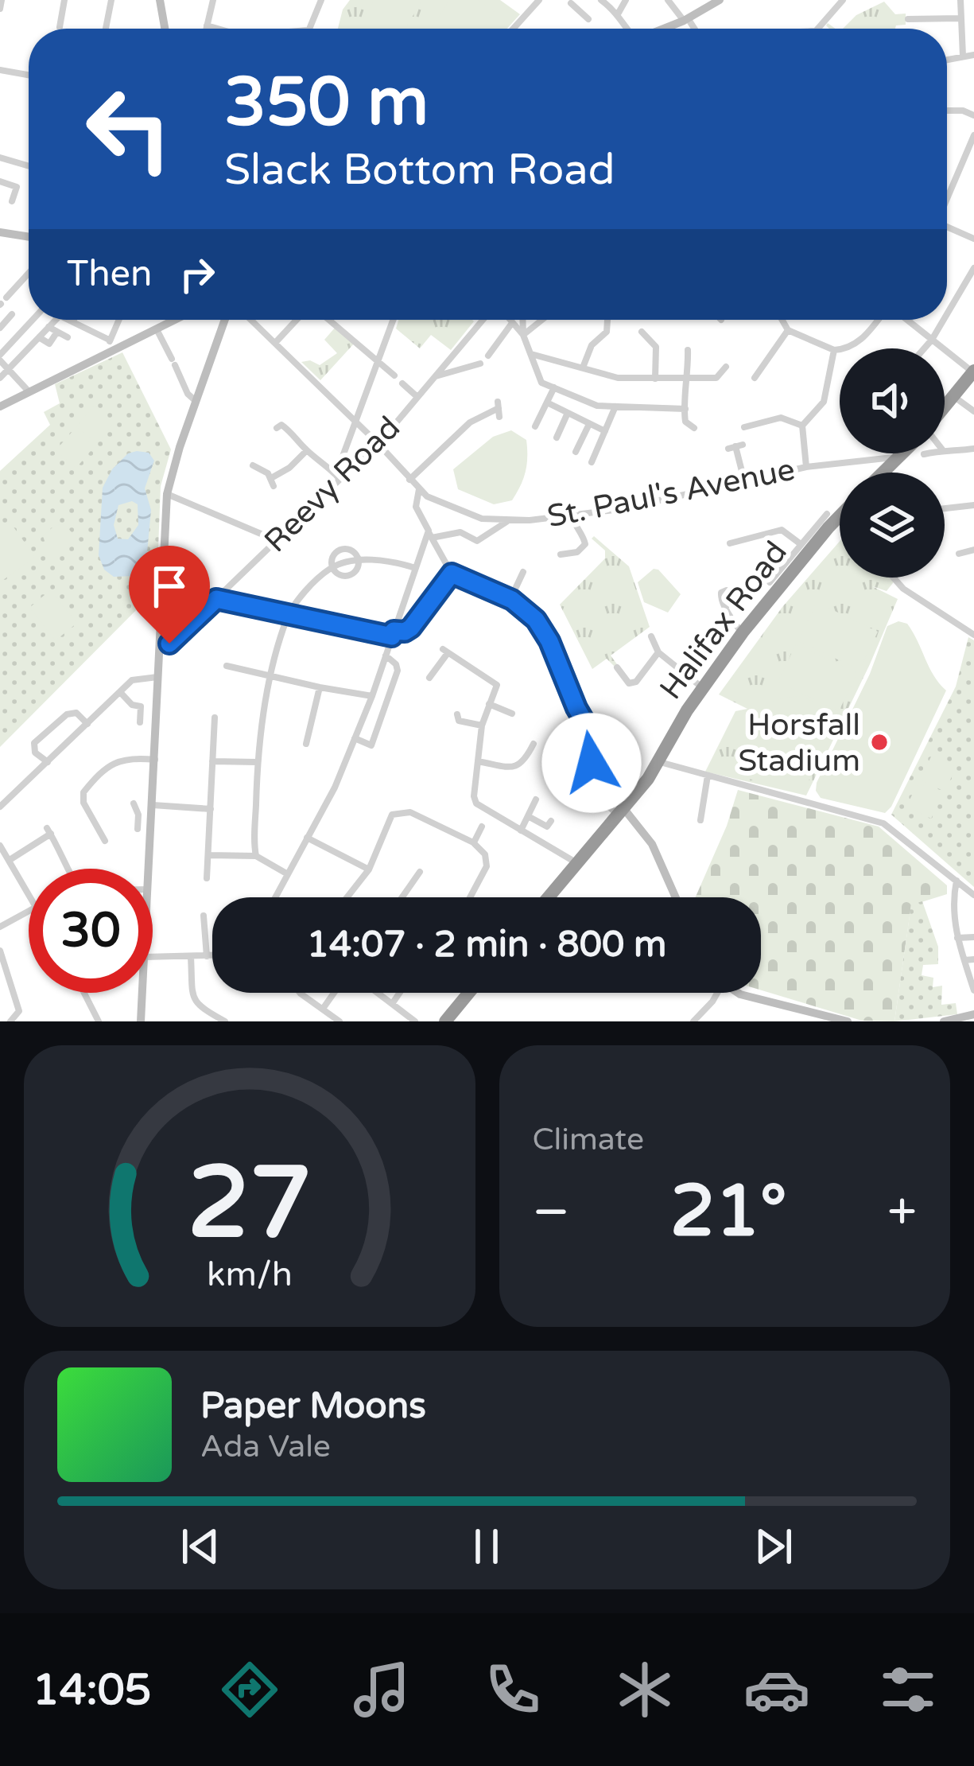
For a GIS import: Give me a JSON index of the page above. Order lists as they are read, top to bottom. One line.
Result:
{"streets":{"highway":["Halifax Road"],"street":["Reevy Road","St. Paul's Avenue"]},"crossings":[["Reevy Road","St. Paul's Avenue"]],"places":["Horsfall Stadium"],"page":{"turn":["350 m","Slack Bottom Road"],"then":"Then","limit":"30","trip":"14:07 · 2 min · 800 m","tile":"Climate","heat":["−","21°","+"],"song":["Paper Moons","Ada Vale"],"tabs":"14:05","gauge":["27","km/h"]}}
